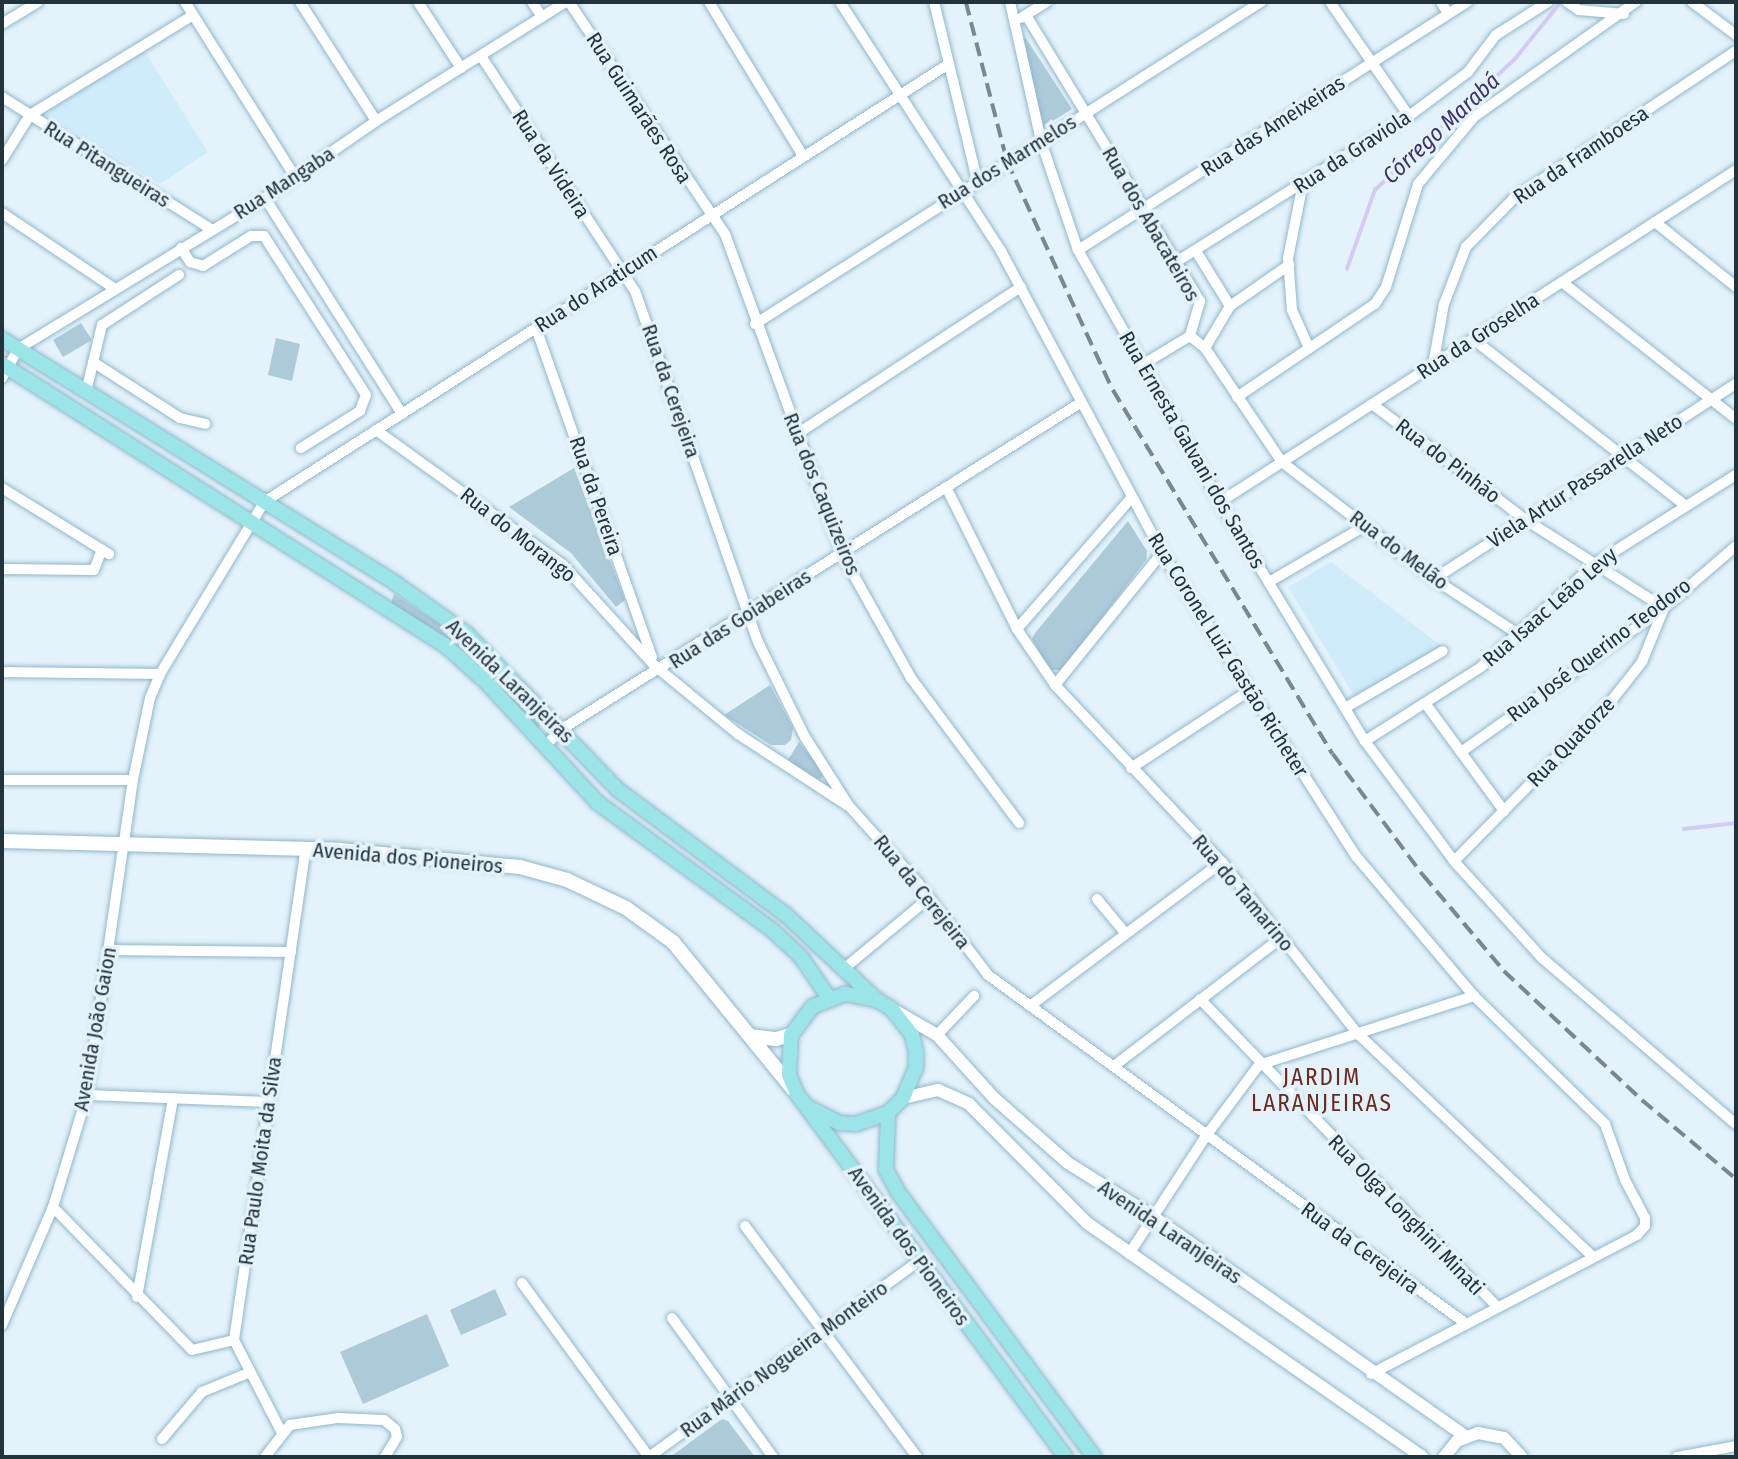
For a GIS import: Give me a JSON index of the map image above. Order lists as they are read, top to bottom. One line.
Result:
{"streets":{"main road":["Avenida Laranjeiras","Avenida dos Pioneiros"],"street":["Rua Guimarães Rosa","Rua das Ameixeiras","Rua da Graviola","Rua da Framboesa","Rua dos Marmelos","Rua Pitangueiras","Rua da Videira","Rua Mangaba","Rua dos Abacateiros","Rua do Araticum","Rua da Groselha","Rua da Cerejeira","Rua Ernesta Galvani dos Santos","Rua do Pinhão","Viela Artur Passarella Neto","Rua dos Caquizeiros","Rua da Pereira","Rua do Morango","Rua do Melão","Rua Isaac Leão Levy","Rua das Goiabeiras","Rua José Querino Teodoro","Rua Coronel Luiz Gastão Richeter","Rua Quatorze","Rua do Tamarino","Avenida João Gaion","Rua Paulo Moita da Silva","Rua Olga Longhini Minati","Rua Mário Nogueira Monteiro"]},"crossings":[["Rua Guimarães Rosa","Rua Mangaba"],["Rua Guimarães Rosa","Rua do Araticum"],["Rua Guimarães Rosa","Rua dos Caquizeiros"],["Rua das Ameixeiras","Rua dos Abacateiros"],["Rua das Ameixeiras","Rua Ernesta Galvani dos Santos"],["Rua da Graviola","Rua dos Abacateiros"],["Rua da Framboesa","Rua da Groselha"],["Rua dos Marmelos","Rua dos Abacateiros"],["Rua dos Marmelos","Rua Ernesta Galvani dos Santos"],["Rua dos Marmelos","Rua dos Caquizeiros"],["Rua dos Marmelos","Rua Coronel Luiz Gastão Richeter"],["Rua Pitangueiras","Rua Mangaba"],["Rua da Videira","Rua Mangaba"],["Rua da Videira","Rua do Araticum"],["Rua da Videira","Rua da Cerejeira"],["Rua Mangaba","Avenida Laranjeiras"],["Rua dos Abacateiros","Rua da Groselha"],["Rua dos Abacateiros","Rua do Melão"],["Rua do Araticum","Rua da Cerejeira"],["Rua do Araticum","Rua dos Caquizeiros"],["Rua do Araticum","Rua da Pereira"],["Rua do Araticum","Rua do Morango"],["Rua do Araticum","Rua Coronel Luiz Gastão Richeter"],["Rua do Araticum","Avenida Laranjeiras"],["Rua do Araticum","Avenida João Gaion"],["Rua da Groselha","Rua Ernesta Galvani dos Santos"],["Rua da Groselha","Rua do Pinhão"],["Rua da Groselha","Rua do Melão"],["Rua da Cerejeira","Rua do Morango"],["Rua da Cerejeira","Rua das Goiabeiras"],["Rua Ernesta Galvani dos Santos","Rua Isaac Leão Levy"],["Rua Ernesta Galvani dos Santos","Rua Quatorze"],["Rua do Pinhão","Viela Artur Passarella Neto"],["Rua do Pinhão","Rua Isaac Leão Levy"],["Rua do Pinhão","Rua José Querino Teodoro"],["Rua do Pinhão","Rua Quatorze"],["Viela Artur Passarella Neto","Rua do Melão"],["Rua dos Caquizeiros","Rua das Goiabeiras"],["Rua da Pereira","Rua do Morango"],["Rua da Pereira","Rua das Goiabeiras"],["Rua do Morango","Rua das Goiabeiras"],["Rua do Melão","Rua Isaac Leão Levy"],["Rua das Goiabeiras","Rua Coronel Luiz Gastão Richeter"],["Rua das Goiabeiras","Avenida Laranjeiras"],["Rua das Goiabeiras","Rua do Tamarino"],["Rua José Querino Teodoro","Rua Quatorze"],["Rua Coronel Luiz Gastão Richeter","Rua do Tamarino"],["Avenida Laranjeiras","Avenida dos Pioneiros"],["Avenida dos Pioneiros","Avenida João Gaion"],["Avenida dos Pioneiros","Rua Paulo Moita da Silva"],["Avenida dos Pioneiros","Rua Mário Nogueira Monteiro"]],"districts":["JARDIM LARANJEIRAS"],"water":["Córrego Marabá"]}
